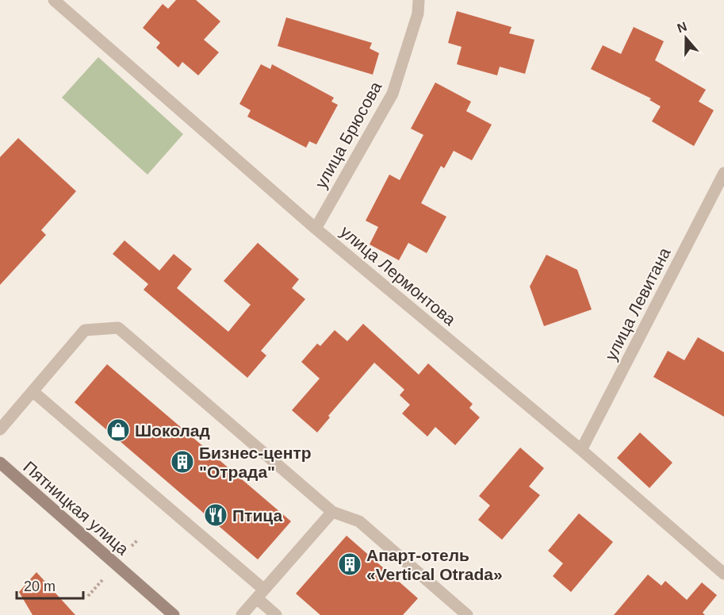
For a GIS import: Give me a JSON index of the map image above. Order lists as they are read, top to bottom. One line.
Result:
{"streets":{"street":["улица Брюсова","улица Лермонтова","улица Левитана","Пятницкая улица"]},"crossings":[["улица Брюсова","улица Лермонтова"],["улица Лермонтова","улица Левитана"]],"places":{"shop":["Шоколад"],"building":["Бизнес-центр \"Отрада\"","Апарт-отель «Vertical Otrada»"],"restaurant":["Птица"]},"scale_bar":"20 m","north":"top"}
